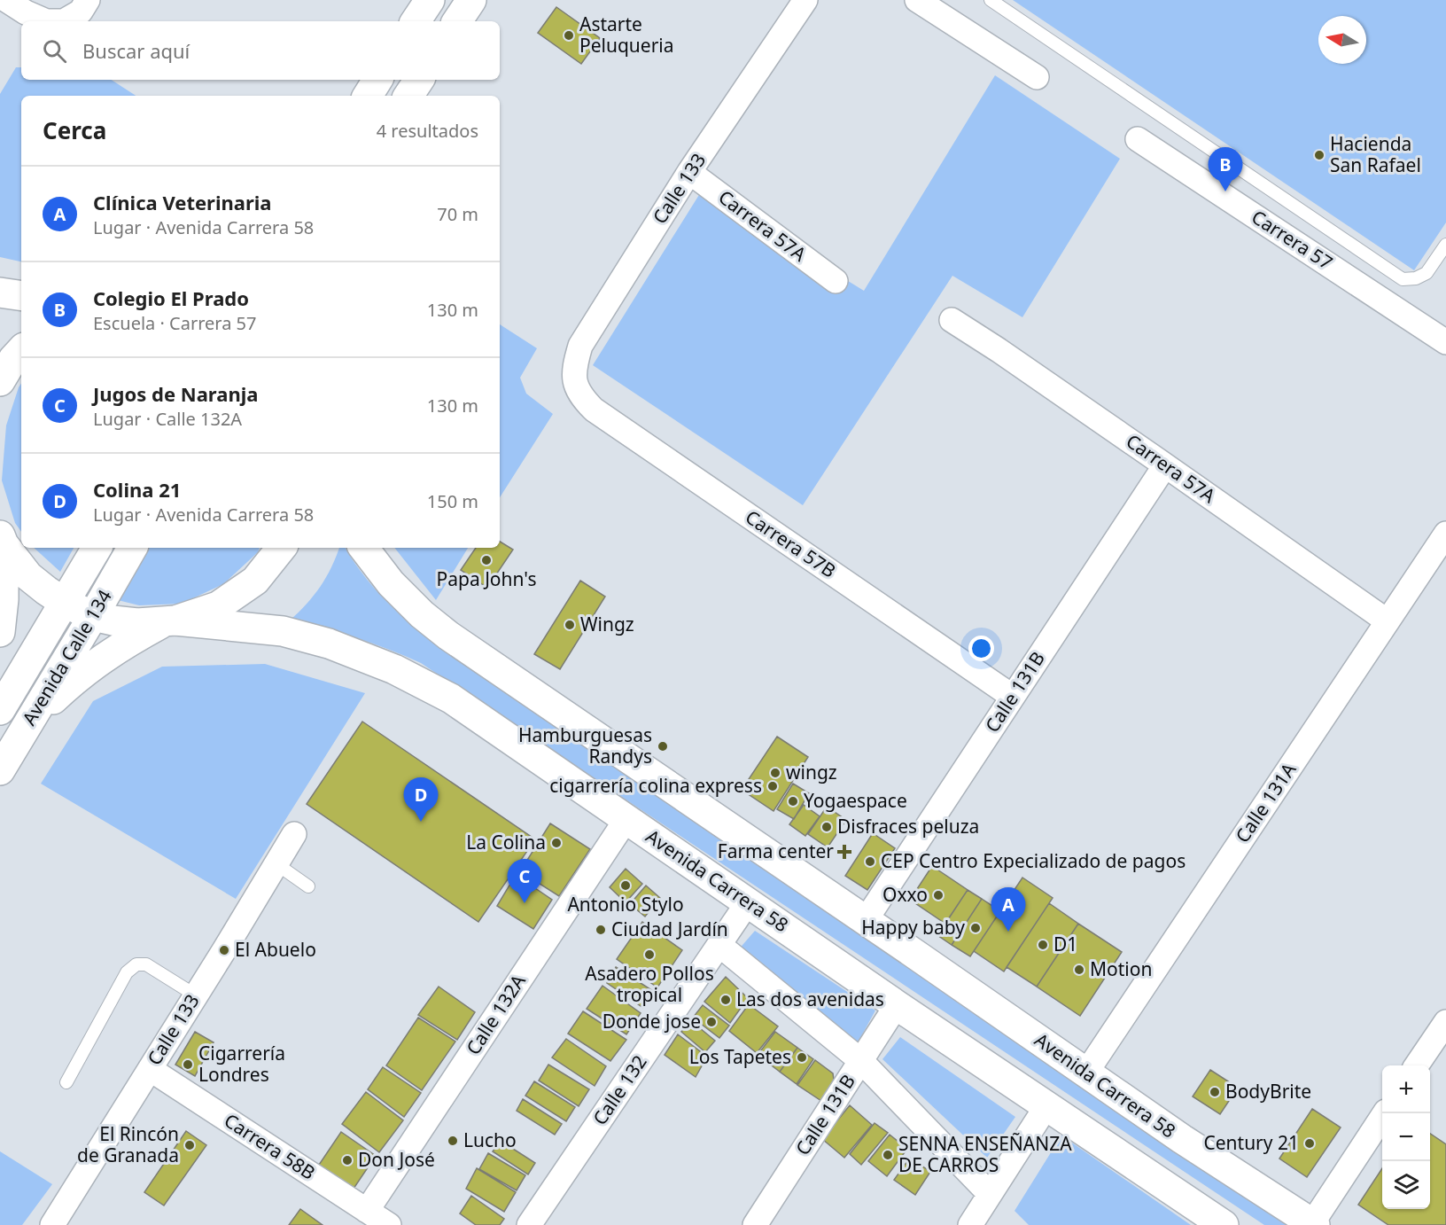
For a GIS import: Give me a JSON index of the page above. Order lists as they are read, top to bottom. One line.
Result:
{"streets":{"main road":["Avenida Calle 134","Avenida Carrera 58"],"street":["Calle 133","Carrera 57A","Carrera 57","Carrera 57B","Calle 131B","Calle 131A","Calle 132A","Calle 132","Carrera 58B"]},"crossings":[["Calle 133","Carrera 57A"],["Calle 133","Carrera 57B"],["Calle 133","Carrera 58B"],["Carrera 57A","Calle 131B"],["Carrera 57A","Calle 131A"],["Carrera 57B","Calle 131B"],["Calle 131B","Avenida Carrera 58"],["Calle 131A","Avenida Carrera 58"],["Avenida Carrera 58","Calle 132A"],["Avenida Carrera 58","Calle 132"],["Calle 132A","Carrera 58B"]],"places":{"other":["Astarte Peluqueria","Hacienda San Rafael","Papa John's","Wingz","Hamburguesas Randys","wingz","cigarrería colina express","Yogaespace","Disfraces peluza","La Colina","CEP Centro Expecializado de pagos","Antonio Stylo","Oxxo","Happy baby","Ciudad Jardín","D1","El Abuelo","Asadero Pollos tropical","Motion","Las dos avenidas","Donde jose","Los Tapetes","Cigarrería Londres","BodyBrite","Lucho","Century 21","El Rincón de Granada","SENNA ENSEÑANZA DE CARROS","Don José"],"health":["Farma center"]},"north":"left","page":{"search":"Buscar aquí","heading":["Cerca","4 resultados"],"pins":["B","D","C","A"],"list":[{"mark":"A","name":"Clínica Veterinaria","note":"Lugar · Avenida Carrera 58","value":"70 m"},{"mark":"B","name":"Colegio El Prado","note":"Escuela · Carrera 57","value":"130 m"},{"mark":"C","name":"Jugos de Naranja","note":"Lugar · Calle 132A","value":"130 m"},{"mark":"D","name":"Colina 21","note":"Lugar · Avenida Carrera 58","value":"150 m"}],"map_buttons":["+","−"]}}
